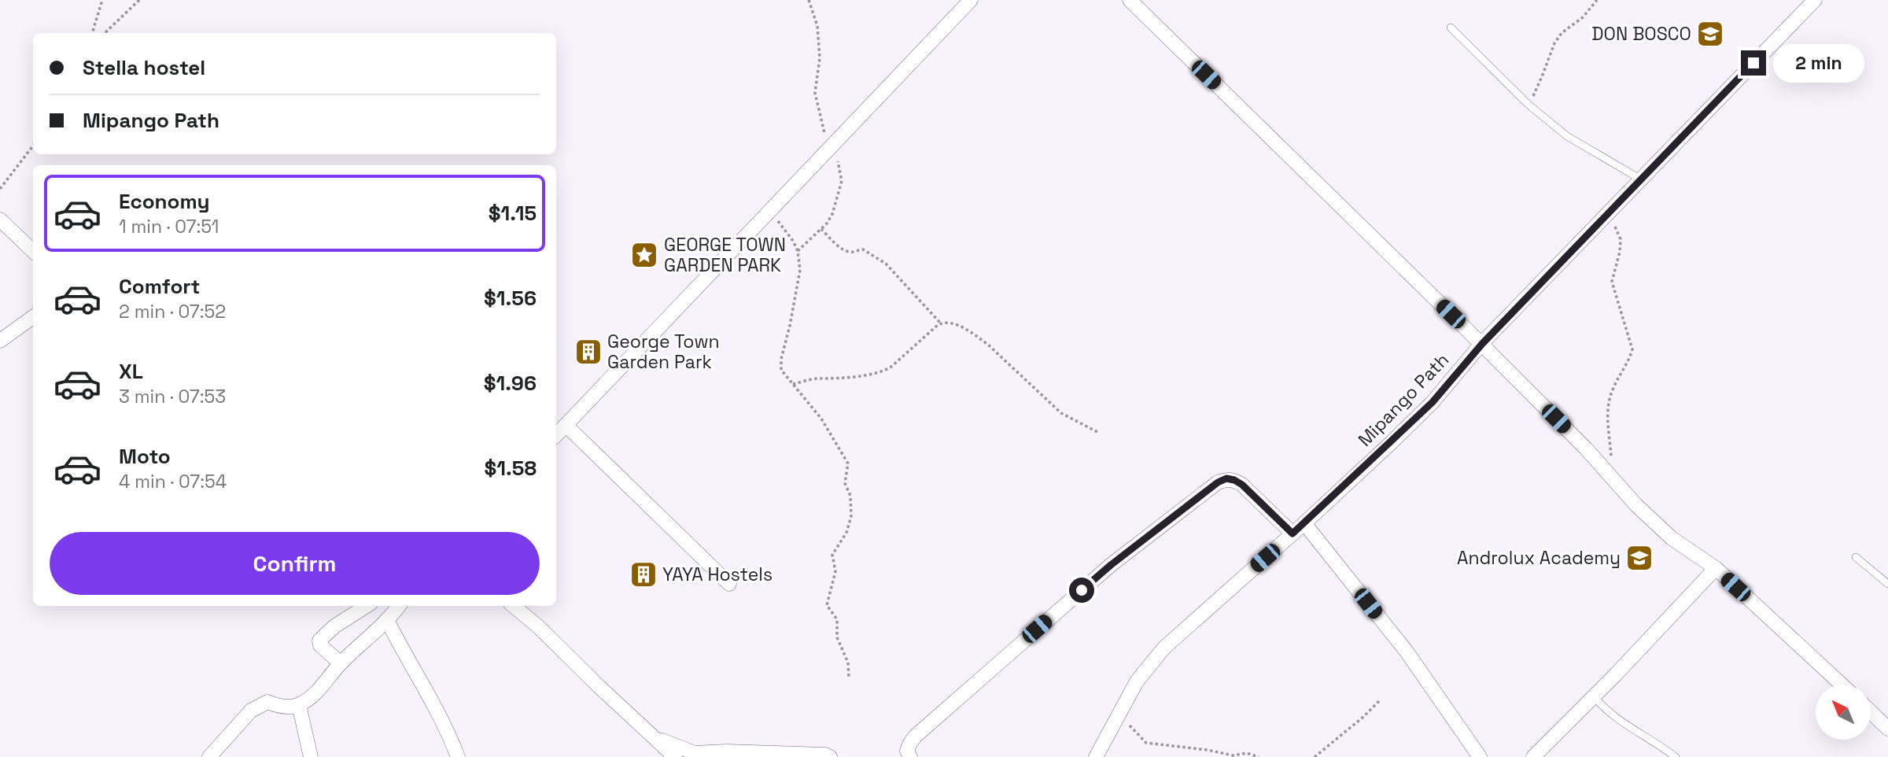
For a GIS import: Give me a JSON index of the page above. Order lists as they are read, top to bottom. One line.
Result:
{"streets":{"street":["Mipango Path"]},"places":{"school or university":["DON BOSCO","Androlux Academy"],"place":["GEORGE TOWN GARDEN PARK"],"building":["George Town Garden Park","YAYA Hostels"]},"north":"top left","page":{"banner":["Stella hostel","Mipango Path"],"bubble":"2 min","list":[{"name":"Economy","note":"1 min · 07:51","value":"$1.15"},{"name":"Comfort","note":"2 min · 07:52","value":"$1.56"},{"name":"XL","note":"3 min · 07:53","value":"$1.96"},{"name":"Moto","note":"4 min · 07:54","value":"$1.58"}],"buttons":"Confirm"}}
